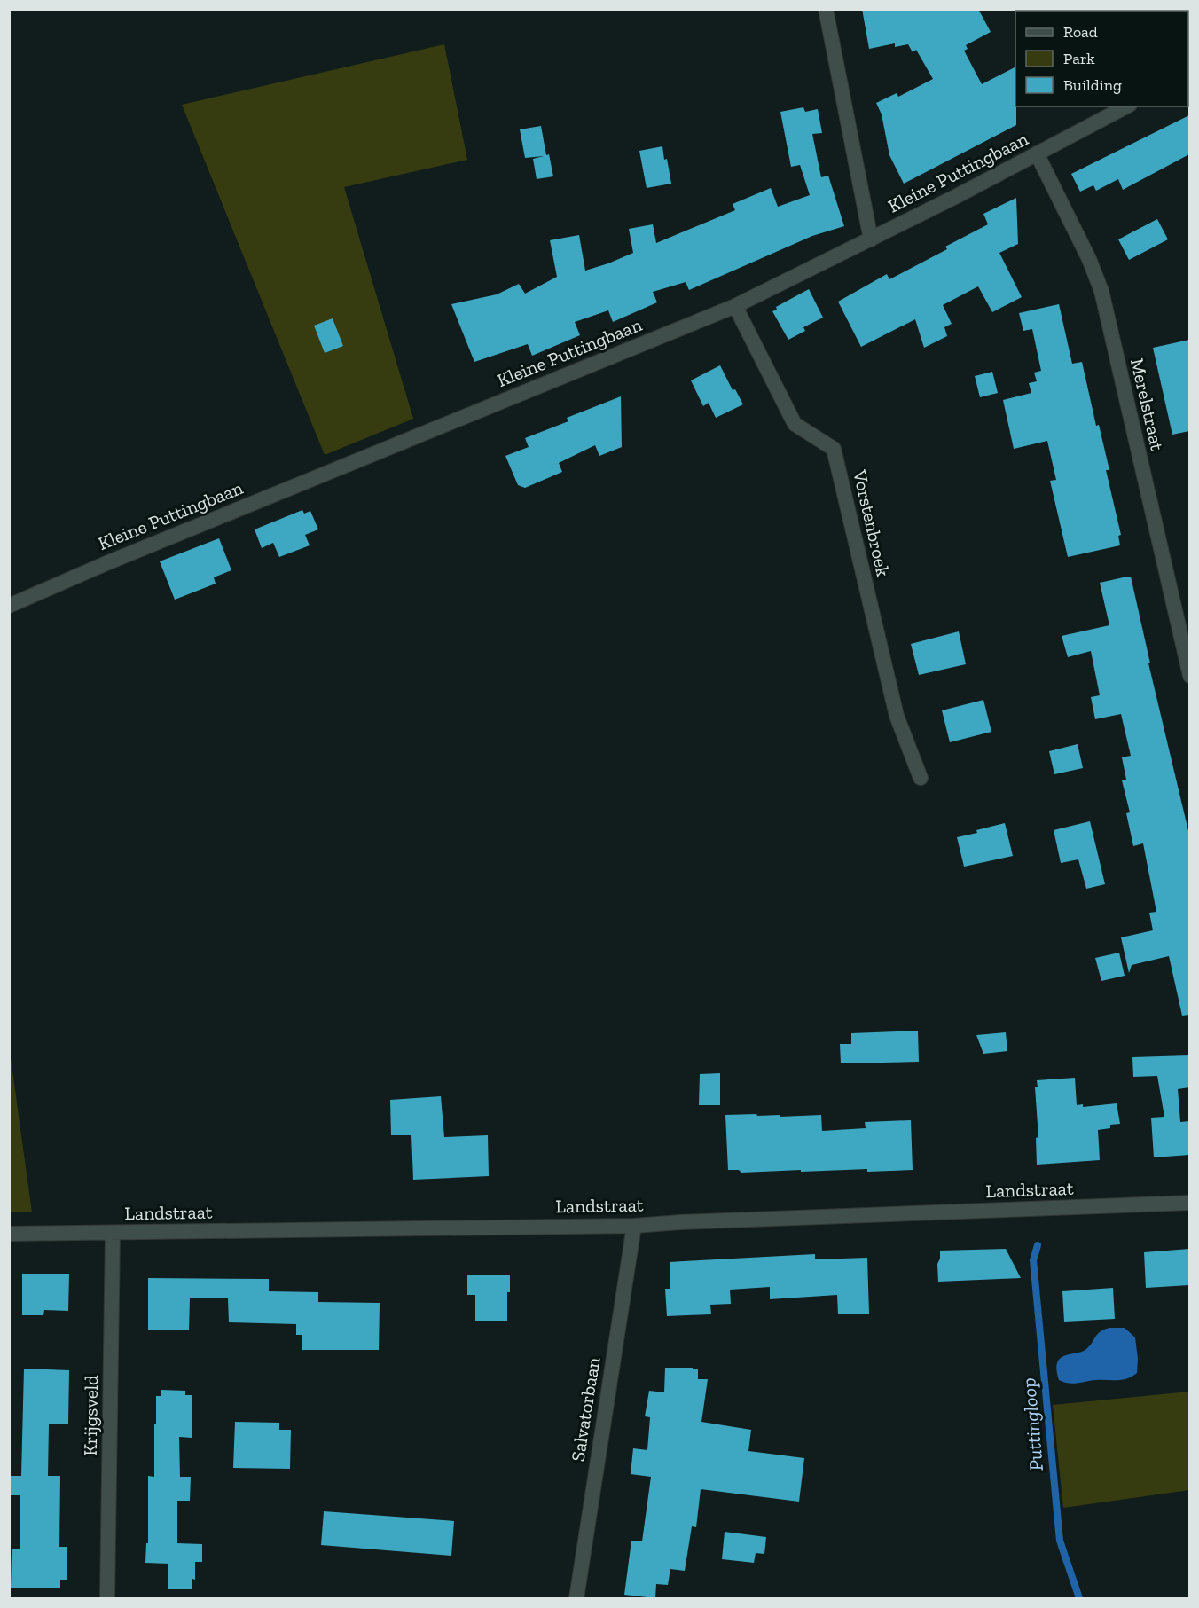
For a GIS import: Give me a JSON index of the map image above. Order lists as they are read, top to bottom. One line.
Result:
{"streets":{"street":["Kleine Puttingbaan","Merelstraat","Vorstenbroek","Landstraat","Salvatorbaan","Krijgsveld"]},"crossings":[["Kleine Puttingbaan","Merelstraat"],["Kleine Puttingbaan","Vorstenbroek"],["Landstraat","Salvatorbaan"],["Landstraat","Krijgsveld"]],"water":["Puttingloop"],"legend":["Road","Park","Building"]}
